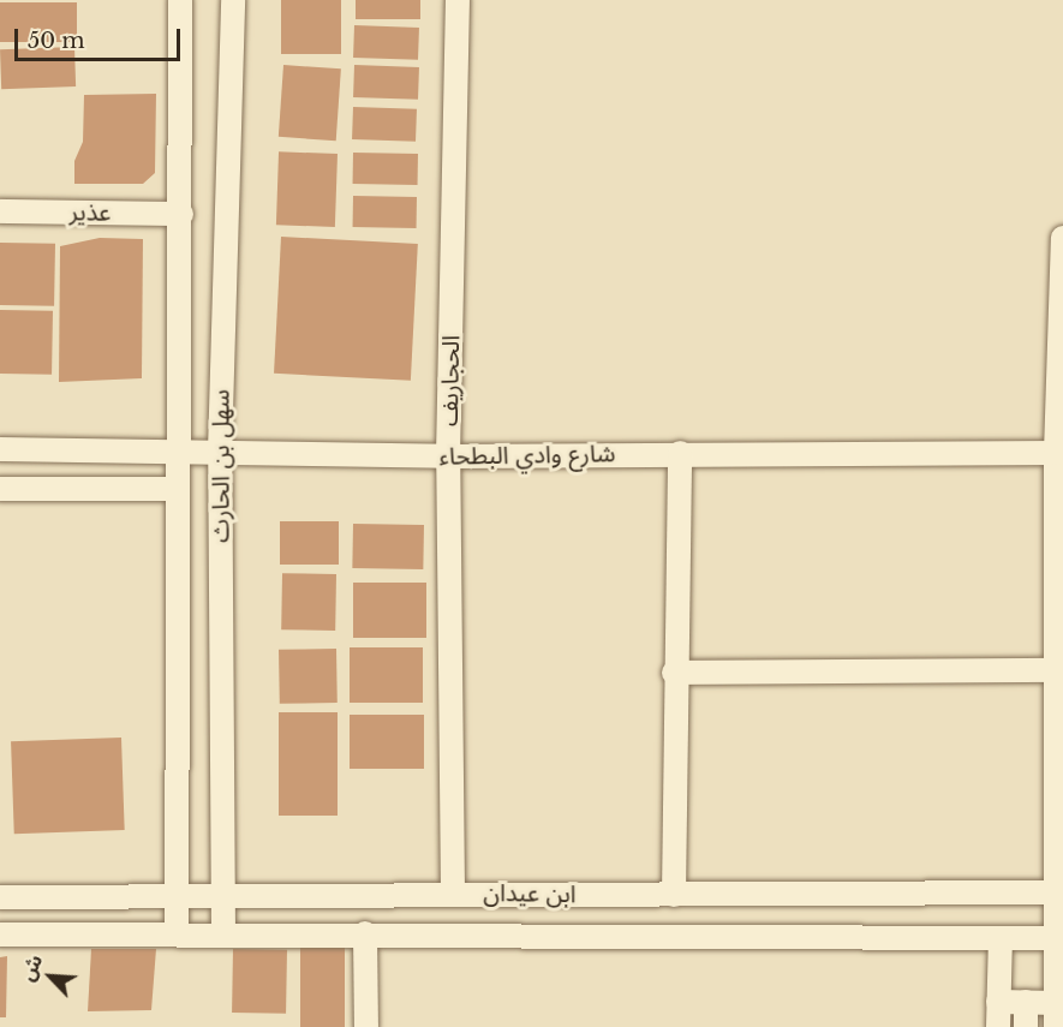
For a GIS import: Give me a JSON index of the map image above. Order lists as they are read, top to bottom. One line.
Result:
{"streets":{"street":["عذير","الحجاريف","شارع وادي البطحاء","سهل بن الحارث","ابن عيدان"]},"crossings":[["عذير","سهل بن الحارث"],["الحجاريف","شارع وادي البطحاء"],["الحجاريف","ابن عيدان"],["شارع وادي البطحاء","سهل بن الحارث"],["سهل بن الحارث","ابن عيدان"]],"scale_bar":"50 m","north":"top left"}
